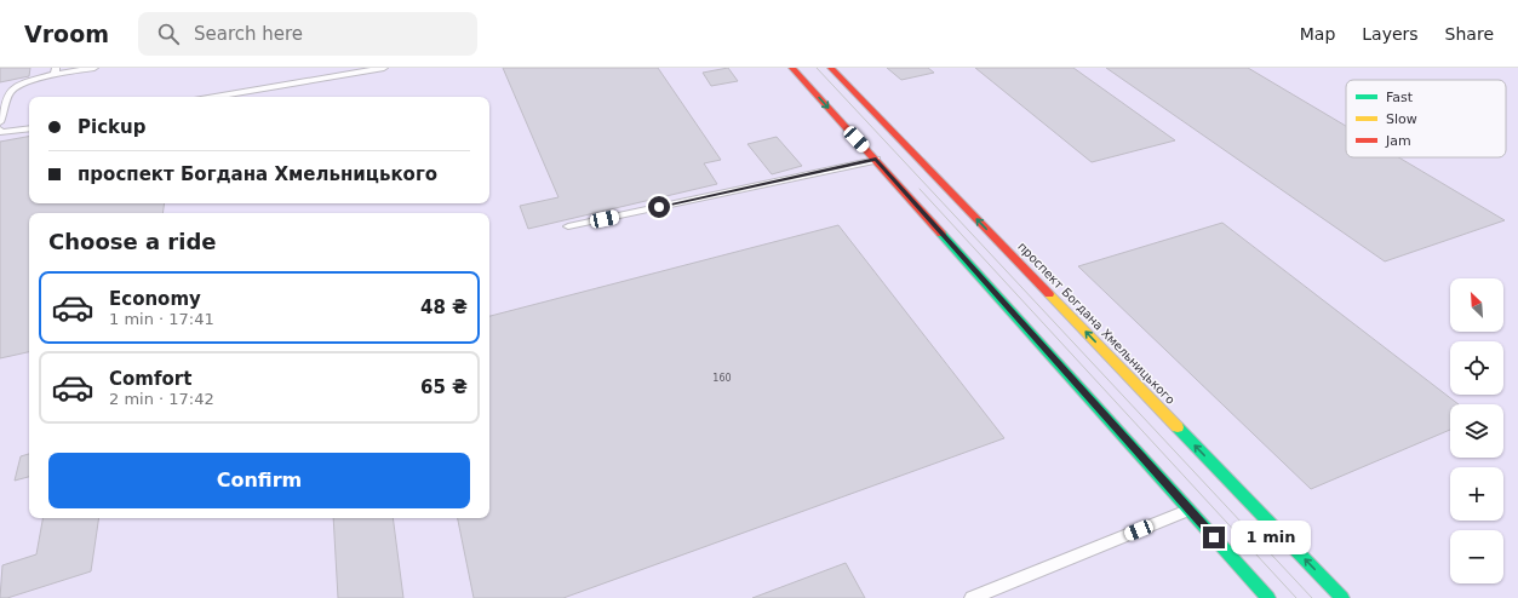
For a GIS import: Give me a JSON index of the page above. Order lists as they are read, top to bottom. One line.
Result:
{"streets":{"main road":["проспект Богдана Хмельницького"]},"house_numbers":["160"],"legend":["Fast","Slow","Jam"],"north":"top left","page":{"header":"Vroom","search":"Search here","nav":["Map","Layers","Share"],"banner":["Pickup","проспект Богдана Хмельницького"],"heading":"Choose a ride","list":[{"name":"Economy","note":"1 min · 17:41","value":"48 ₴"},{"name":"Comfort","note":"2 min · 17:42","value":"65 ₴"}],"map_buttons":["+","−"],"buttons":"Confirm","bubble":"1 min"}}
